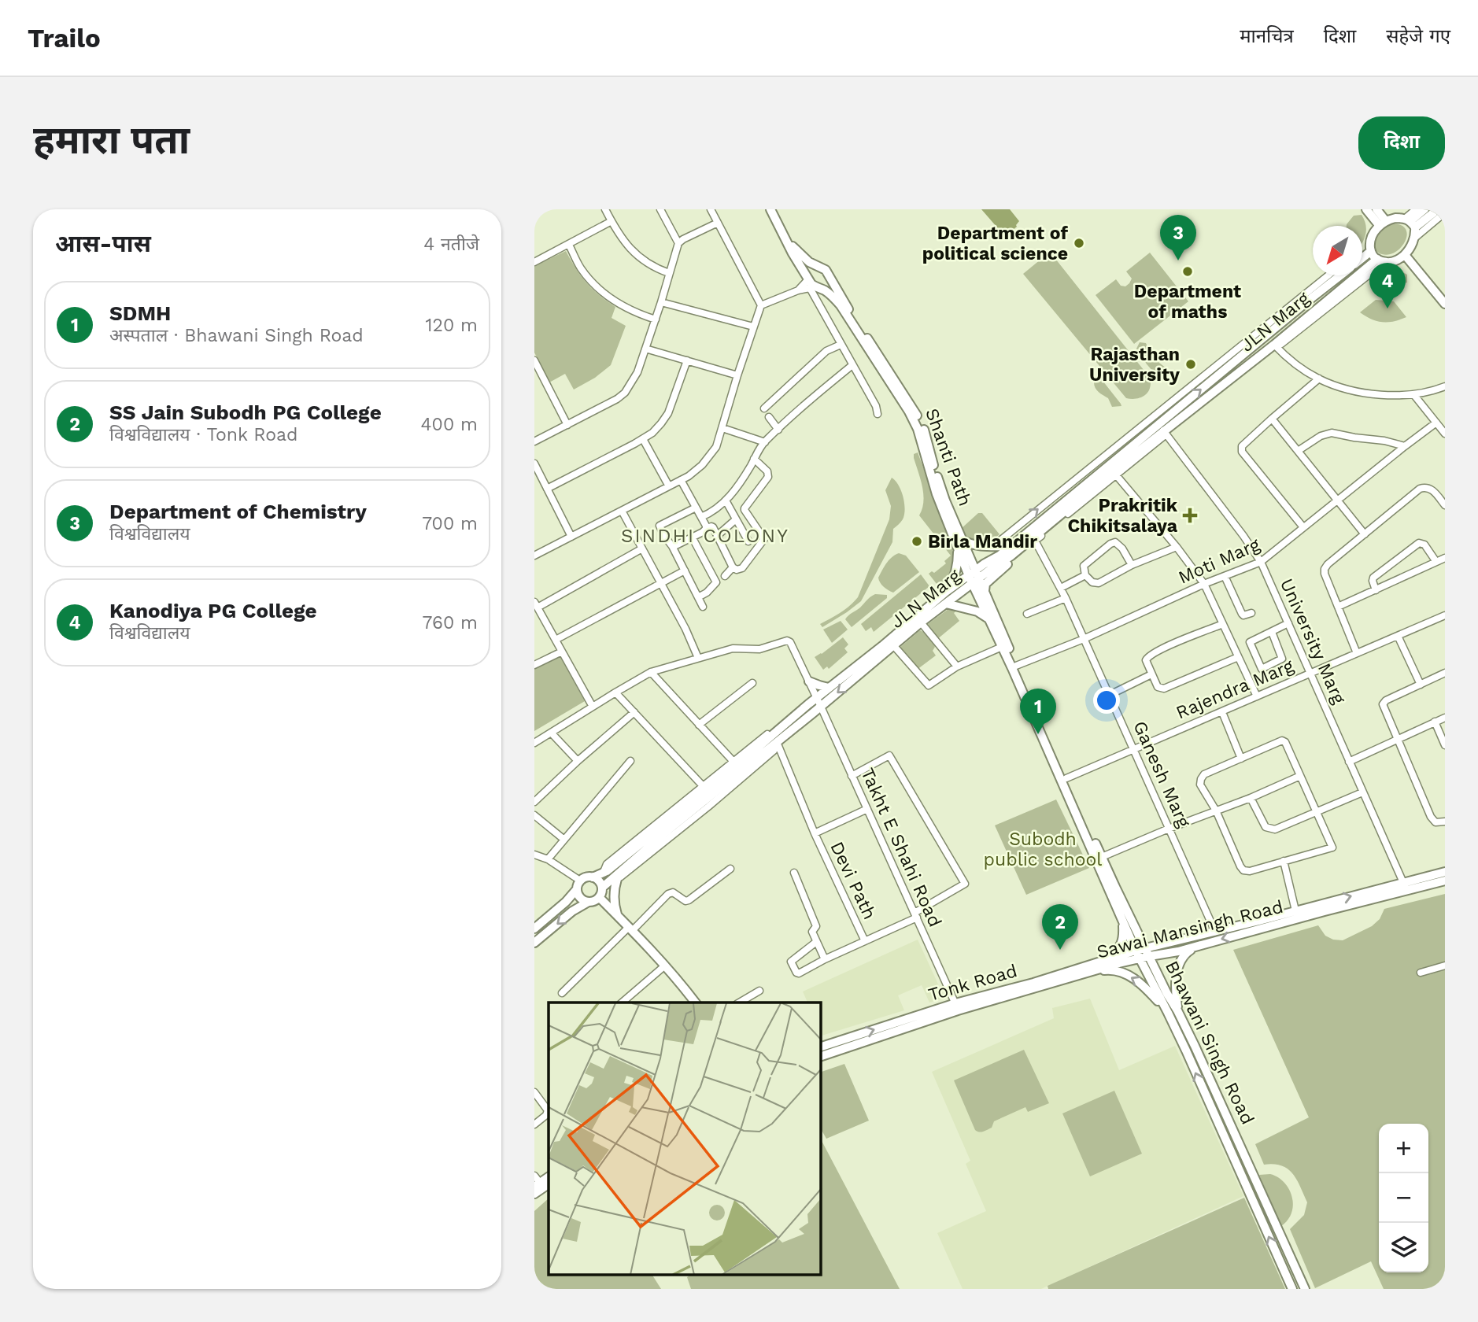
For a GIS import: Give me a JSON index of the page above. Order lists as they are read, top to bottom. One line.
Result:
{"streets":{"main road":["JLN Marg","Shanti Path","Sawai Mansingh Road","Tonk Road","Bhawani Singh Road"],"street":["Moti Marg","University Marg","Rajendra Marg","Ganesh Marg","Takht E Shahi Road","Devi Path"]},"crossings":[["JLN Marg","Shanti Path"],["JLN Marg","University Marg"],["JLN Marg","Ganesh Marg"],["JLN Marg","Takht E Shahi Road"],["JLN Marg","Devi Path"],["JLN Marg","Bhawani Singh Road"],["Shanti Path","Bhawani Singh Road"],["Moti Marg","University Marg"],["Moti Marg","Ganesh Marg"],["Moti Marg","Bhawani Singh Road"],["University Marg","Rajendra Marg"],["University Marg","Sawai Mansingh Road"],["Rajendra Marg","Ganesh Marg"],["Rajendra Marg","Bhawani Singh Road"],["Takht E Shahi Road","Devi Path"],["Takht E Shahi Road","Sawai Mansingh Road"],["Takht E Shahi Road","Tonk Road"],["Sawai Mansingh Road","Tonk Road"],["Sawai Mansingh Road","Bhawani Singh Road"]],"one_way":["Tonk Road"],"districts":["SINDHI COLONY"],"parks":["Subodh public school"],"places":{"other":["Department of political science","Department of maths","Rajasthan University","Birla Mandir"],"health":["Prakritik Chikitsalaya"]},"north":"bottom left","page":{"header":"Trailo","nav":["मानचित्र","दिशा","सहेजे गए"],"buttons":"दिशा","title":"हमारा पता","heading":["आस-पास","4 नतीजे"],"pins":["3","4","1","2"],"list":[{"mark":"1","name":"SDMH","note":"अस्पताल · Bhawani Singh Road","value":"120 m"},{"mark":"2","name":"SS Jain Subodh PG College","note":"विश्वविद्यालय · Tonk Road","value":"400 m"},{"mark":"3","name":"Department of Chemistry","note":"विश्वविद्यालय","value":"700 m"},{"mark":"4","name":"Kanodiya PG College","note":"विश्वविद्यालय","value":"760 m"}],"map_buttons":["+","−"]}}
